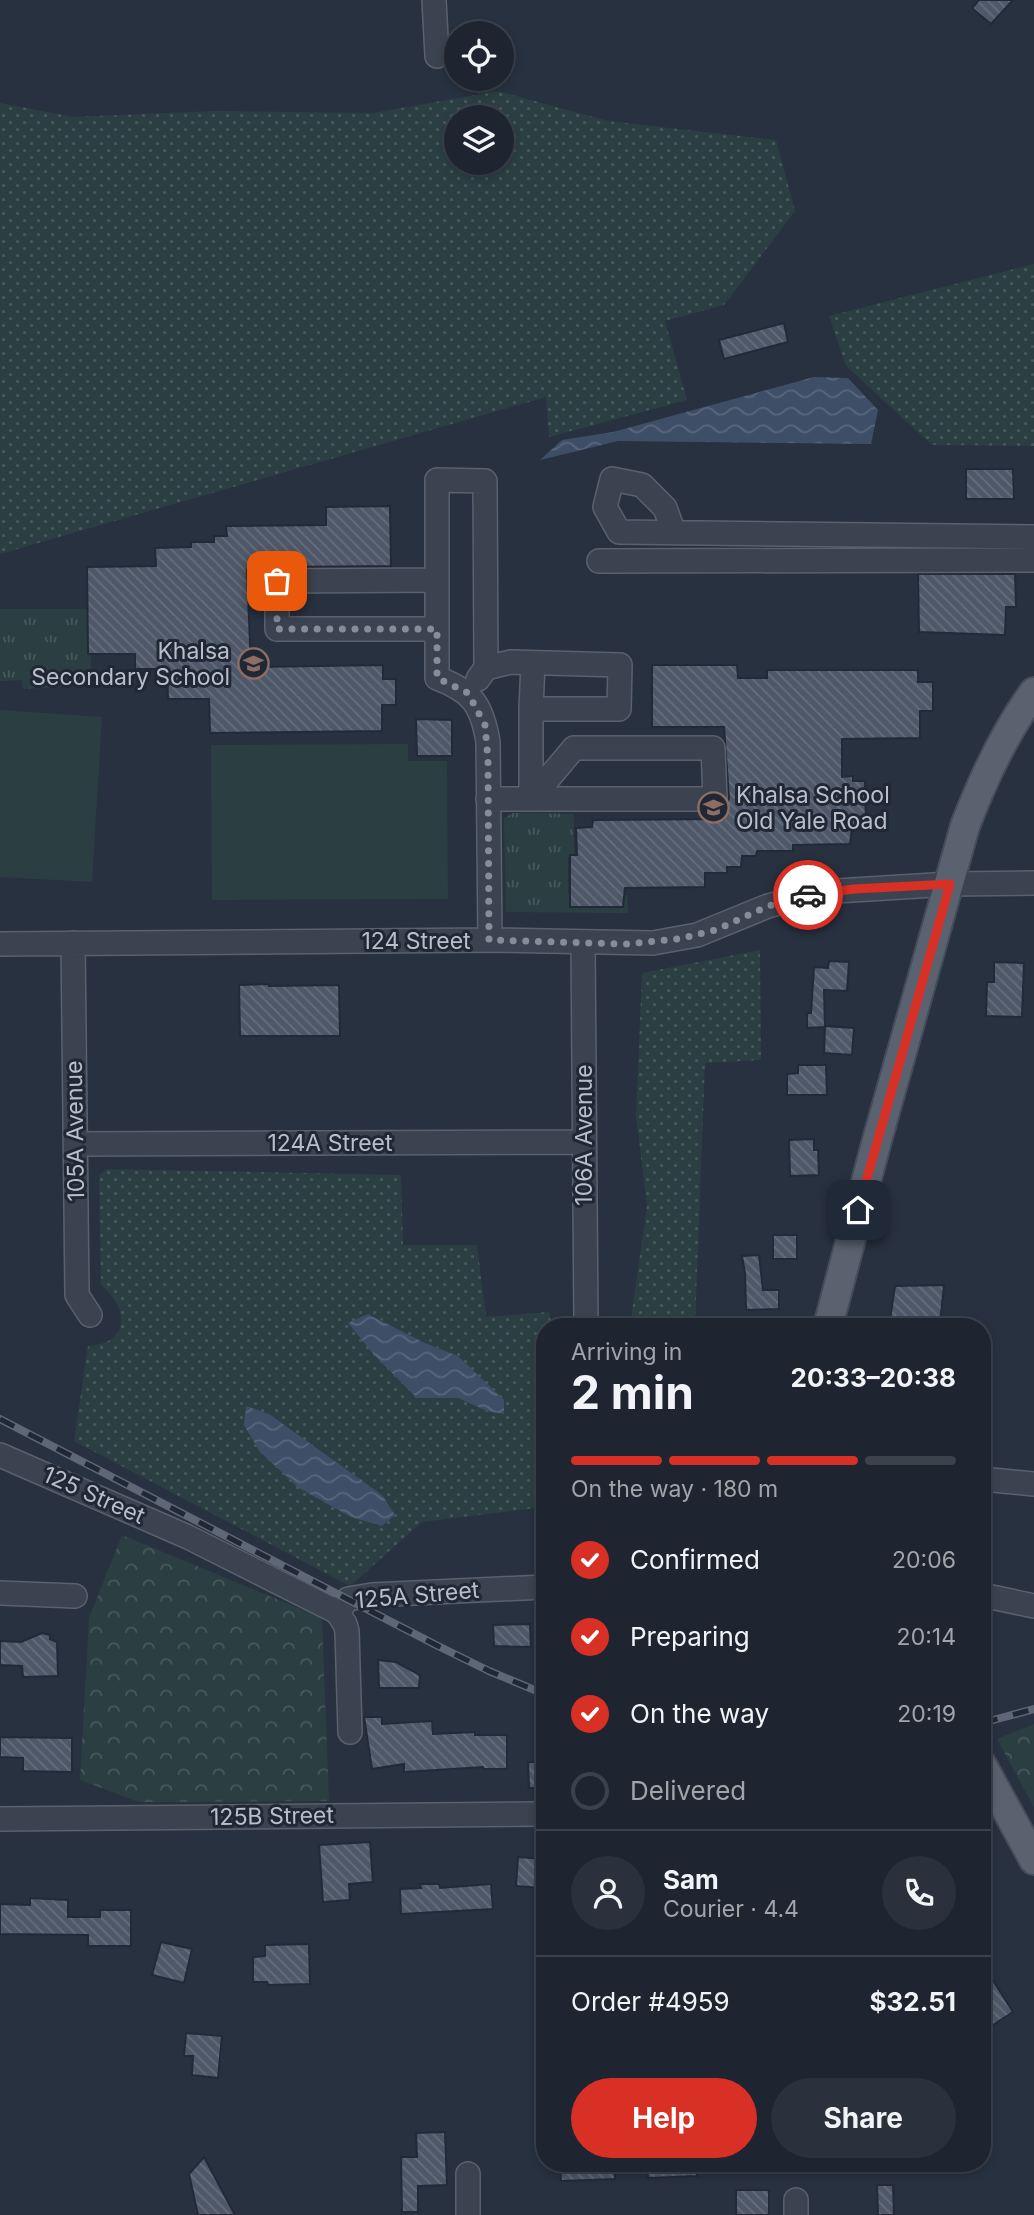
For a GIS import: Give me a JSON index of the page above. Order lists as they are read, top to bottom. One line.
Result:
{"streets":{"street":["124 Street","105A Avenue","106A Avenue","124A Street","125 Street","125A Street","125B Street"]},"crossings":[["124 Street","105A Avenue"],["124 Street","106A Avenue"],["105A Avenue","124A Street"],["106A Avenue","124A Street"],["125 Street","125A Street"]],"places":{"school or university":["Khalsa Secondary School","Khalsa School Old Yale Road"]},"page":{"heading":["2 min","Arriving in","20:33–20:38"],"panel":["Sam","Courier · 4.4","Order #4959","$32.51"],"bar":"On the way · 180 m","list":[["Confirmed","20:06"],["Preparing","20:14"],["On the way","20:19"],"Delivered"],"buttons":["Help","Share"]}}
